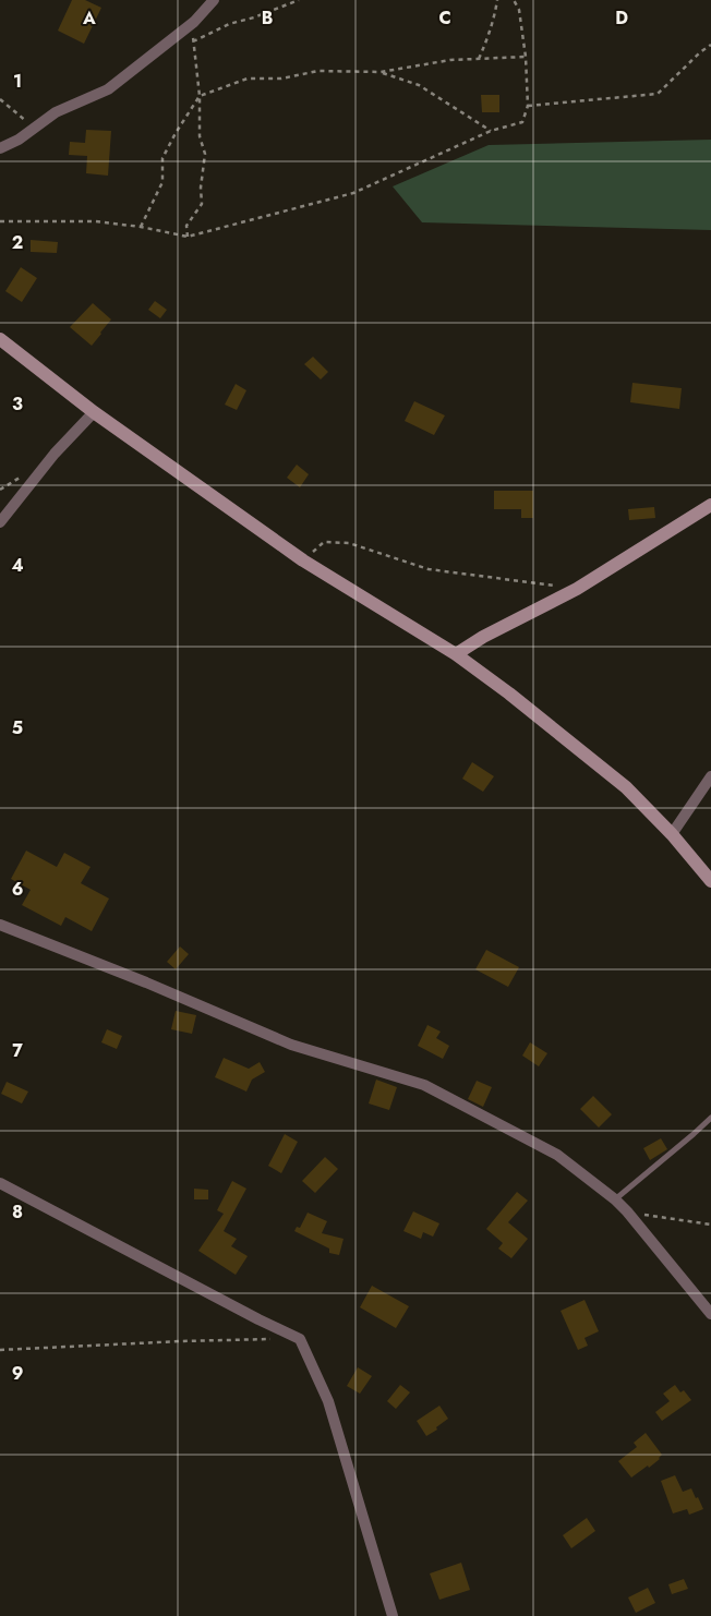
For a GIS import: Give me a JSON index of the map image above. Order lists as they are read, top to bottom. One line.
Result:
{"grid":{"columns":["A","B","C","D"],"rows":["1","2","3","4","5","6","7","8","9"]}}
